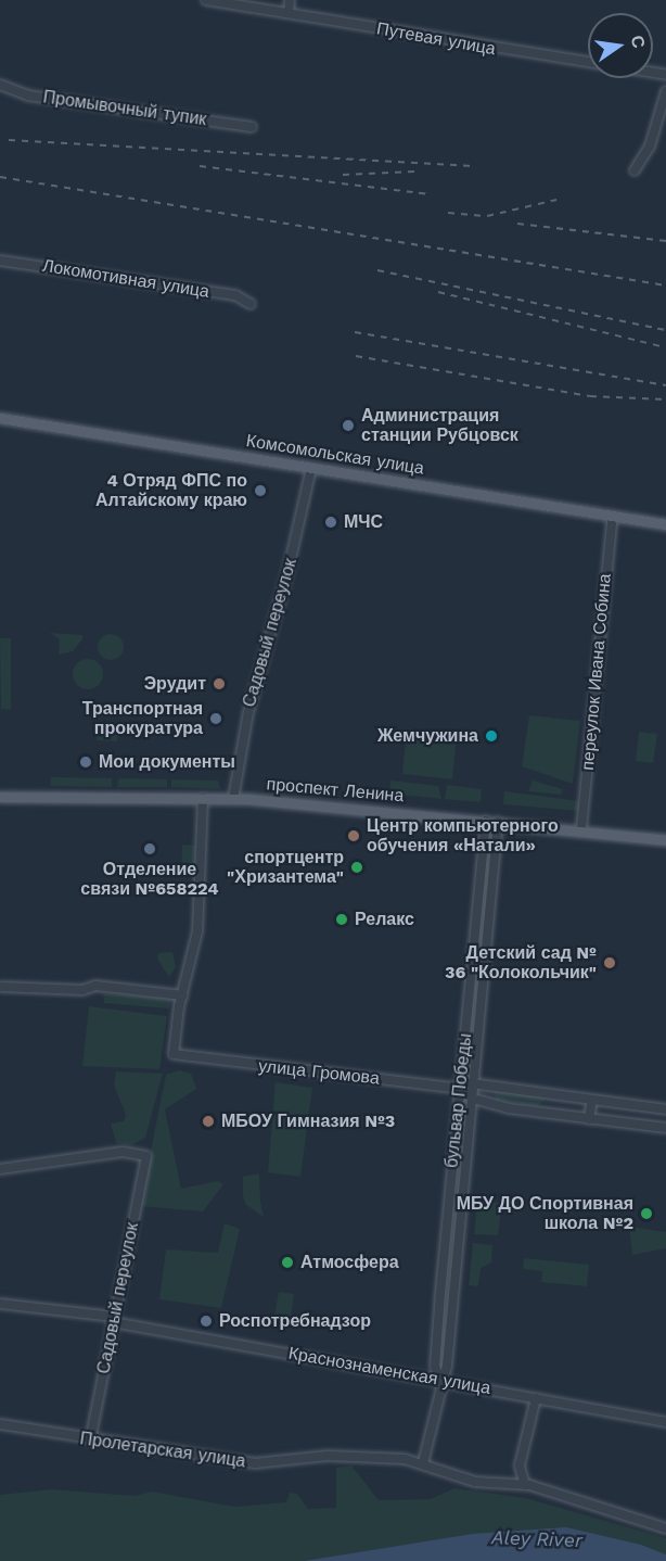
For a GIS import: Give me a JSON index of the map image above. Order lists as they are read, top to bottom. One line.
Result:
{"streets":{"main road":["Комсомольская улица","проспект Ленина"],"street":["Путевая улица","Промывочный тупик","Локомотивная улица","Садовый переулок","переулок Ивана Собина","улица Громова","бульвар Победы","Краснознаменская улица","Пролетарская улица"]},"crossings":[["Комсомольская улица","Садовый переулок"],["Комсомольская улица","переулок Ивана Собина"],["Садовый переулок","проспект Ленина"],["Садовый переулок","Краснознаменская улица"],["Садовый переулок","Пролетарская улица"],["переулок Ивана Собина","проспект Ленина"],["проспект Ленина","бульвар Победы"],["улица Громова","бульвар Победы"],["бульвар Победы","Краснознаменская улица"],["бульвар Победы","Пролетарская улица"]],"water":["Aley River"],"places":["Администрация станции Рубцовск","4 Отряд ФПС по Алтайскому краю","МЧС","Эрудит","Транспортная прокуратура","Жемчужина","Мои документы","Центр компьютерного обучения «Натали»","Отделение связи №658224","спортцентр \"Хризантема\"","Релакс","Детский сад № 36 \"Колокольчик\"","МБОУ Гимназия №3","МБУ ДО Спортивная школа №2","Атмосфера","Роспотребнадзор"],"north":"right"}
